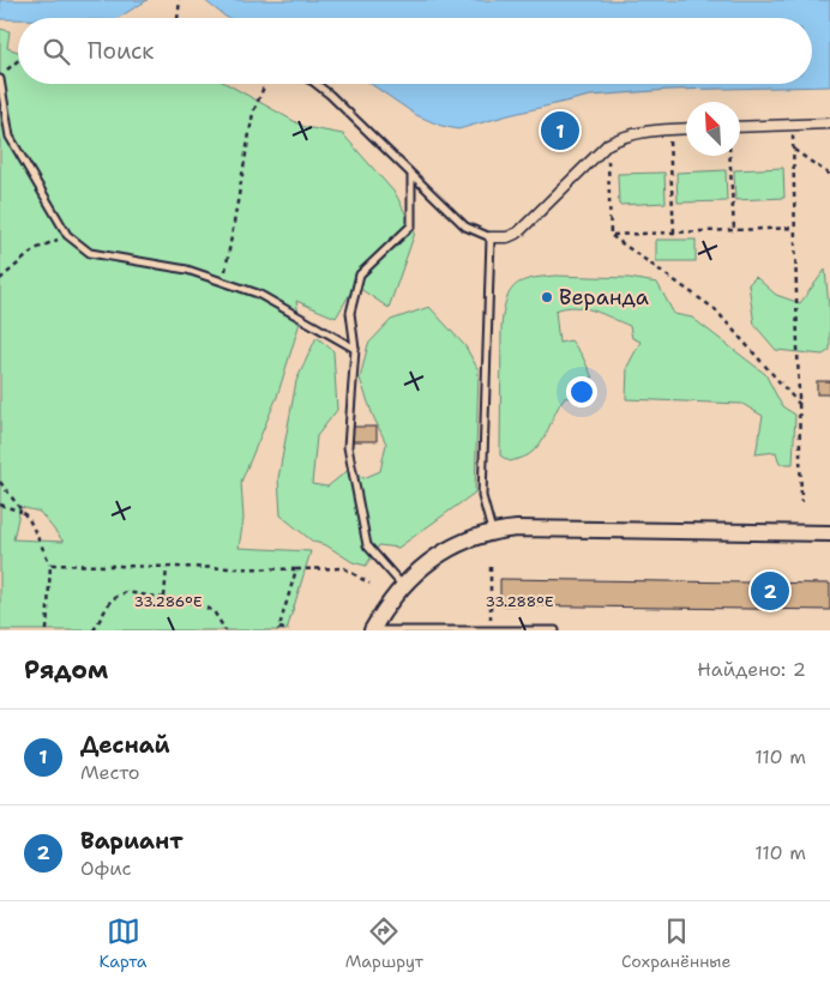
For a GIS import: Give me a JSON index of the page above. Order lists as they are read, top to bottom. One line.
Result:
{"places":["Веранда"],"north":"top left","page":{"search":"Поиск","pins":["1","2"],"heading":["Рядом","Найдено: 2"],"list":[{"mark":"1","name":"Деснай","note":"Место","value":"110 m"},{"mark":"2","name":"Вариант","note":"Офис","value":"110 m"}],"nav":["Карта","Маршрут","Сохранённые"]},"coordinates":["33.286°E","33.288°E"]}
